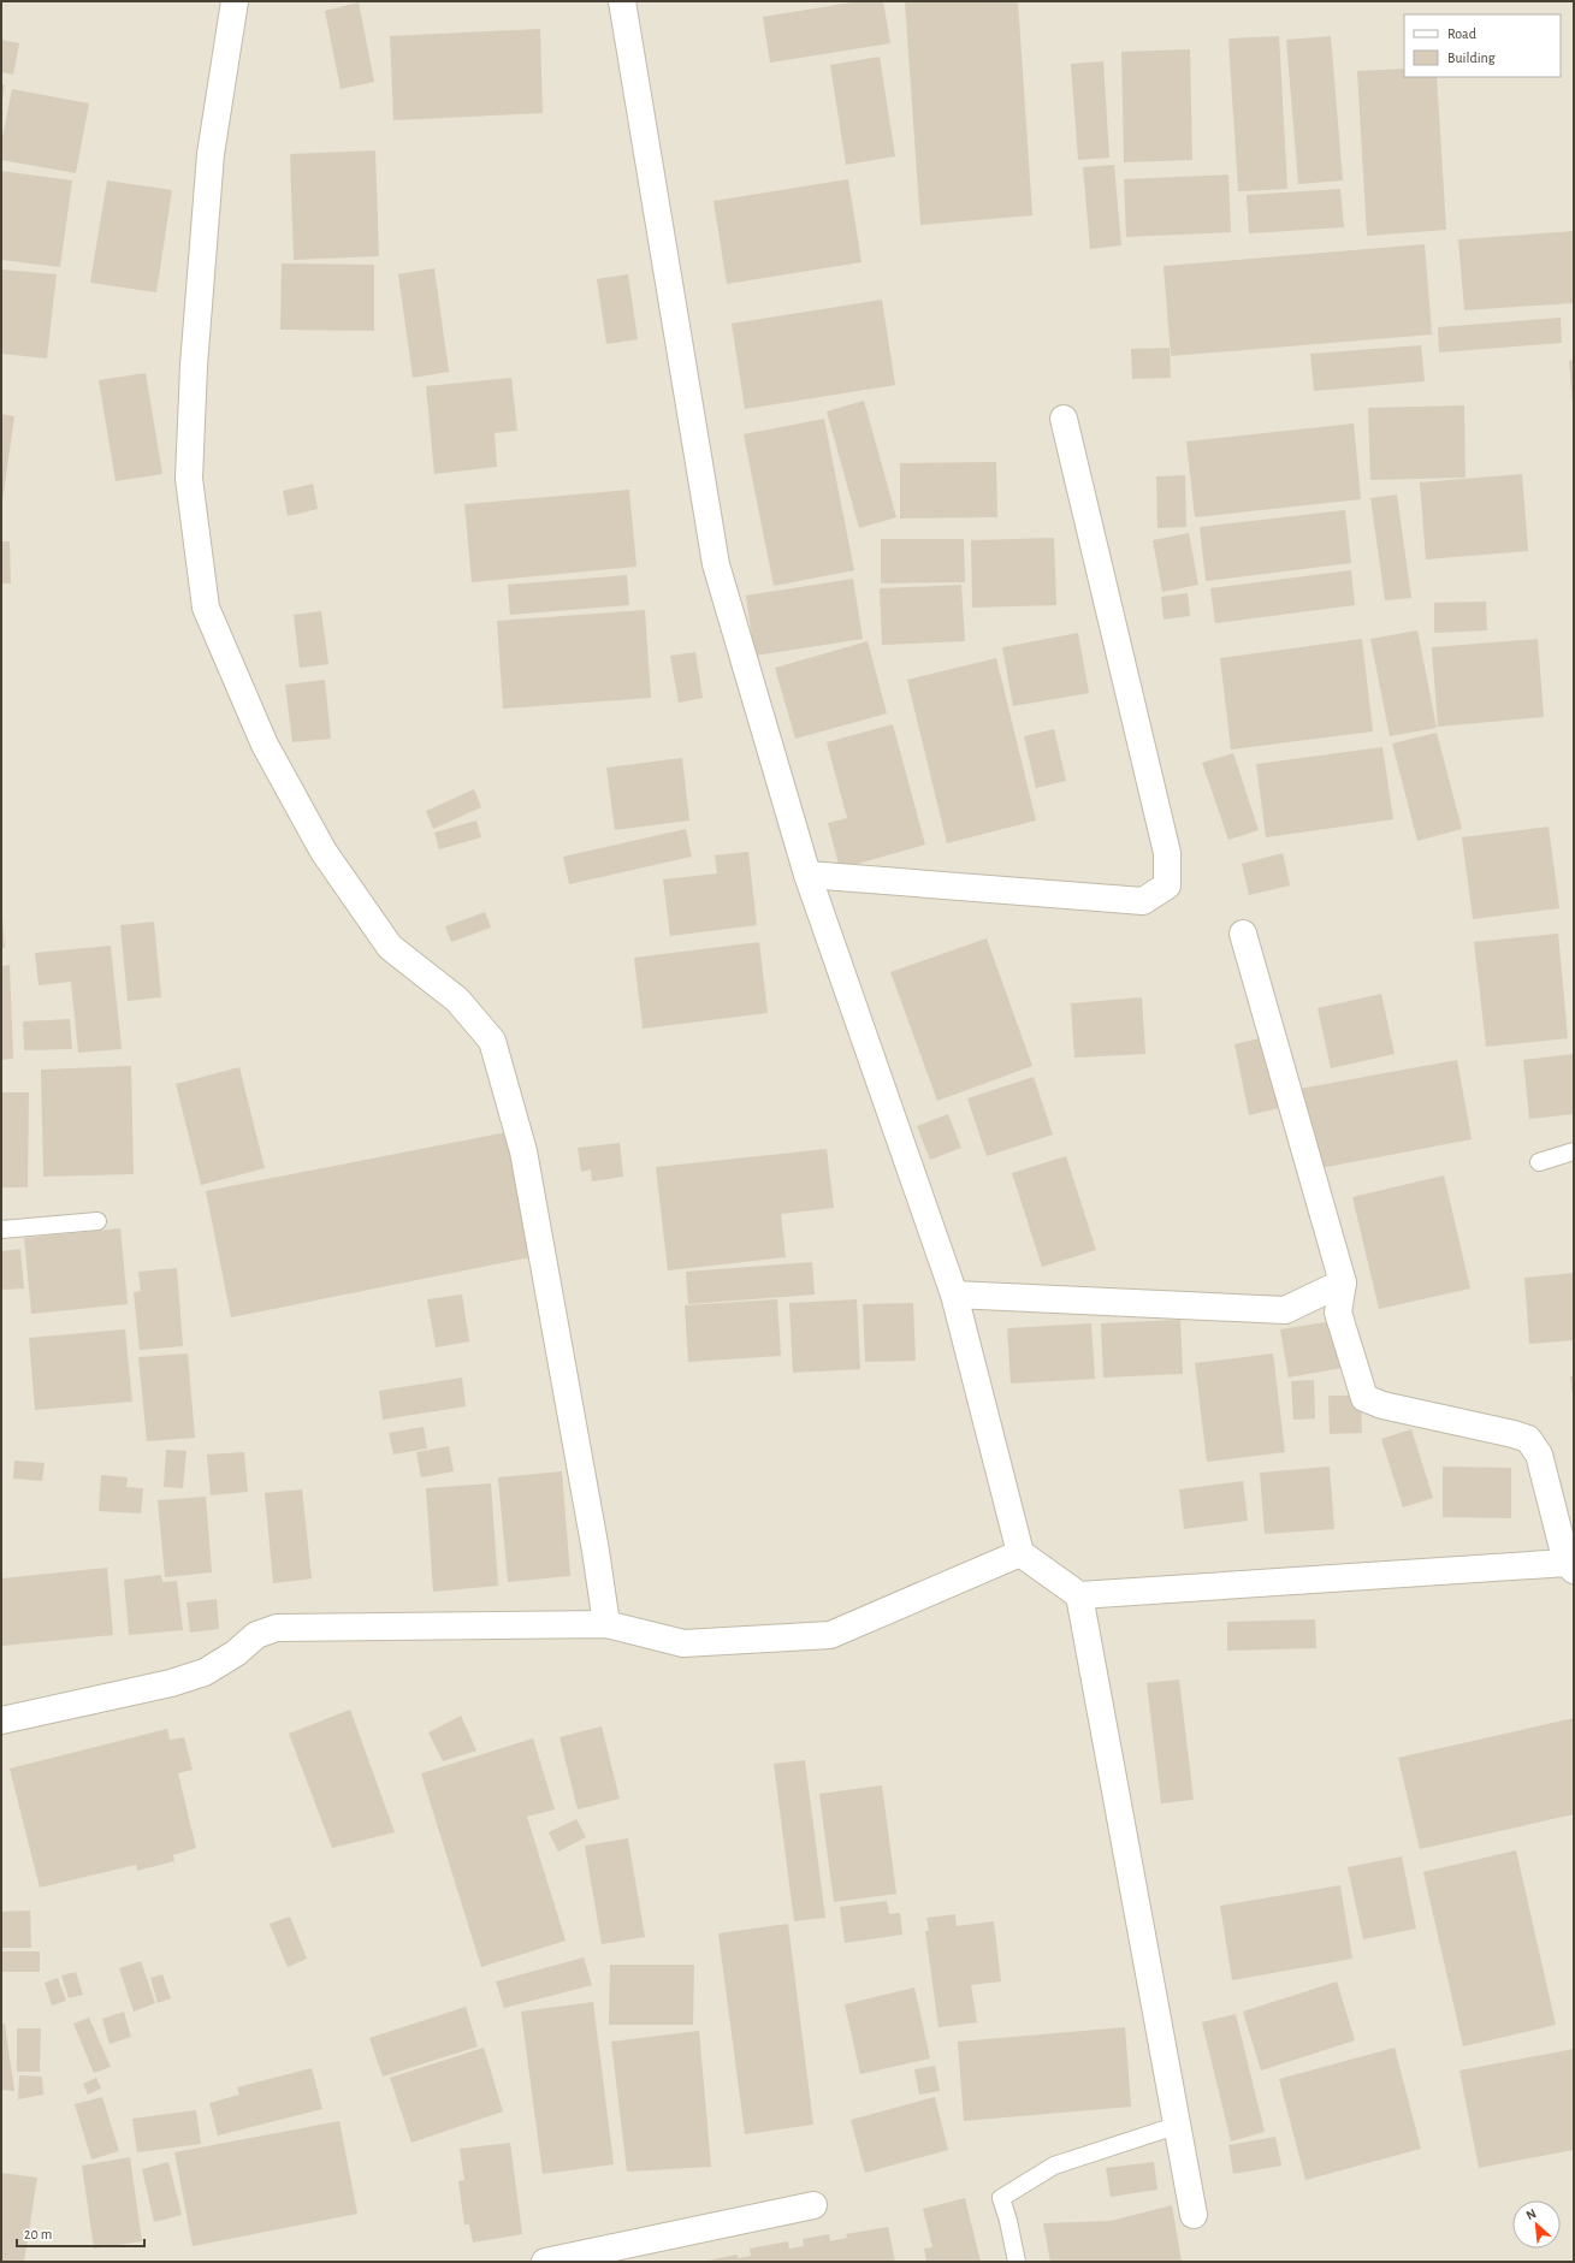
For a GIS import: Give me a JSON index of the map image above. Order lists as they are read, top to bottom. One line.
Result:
{"legend":["Road","Building"],"scale_bar":"20 m","north":"top left"}
